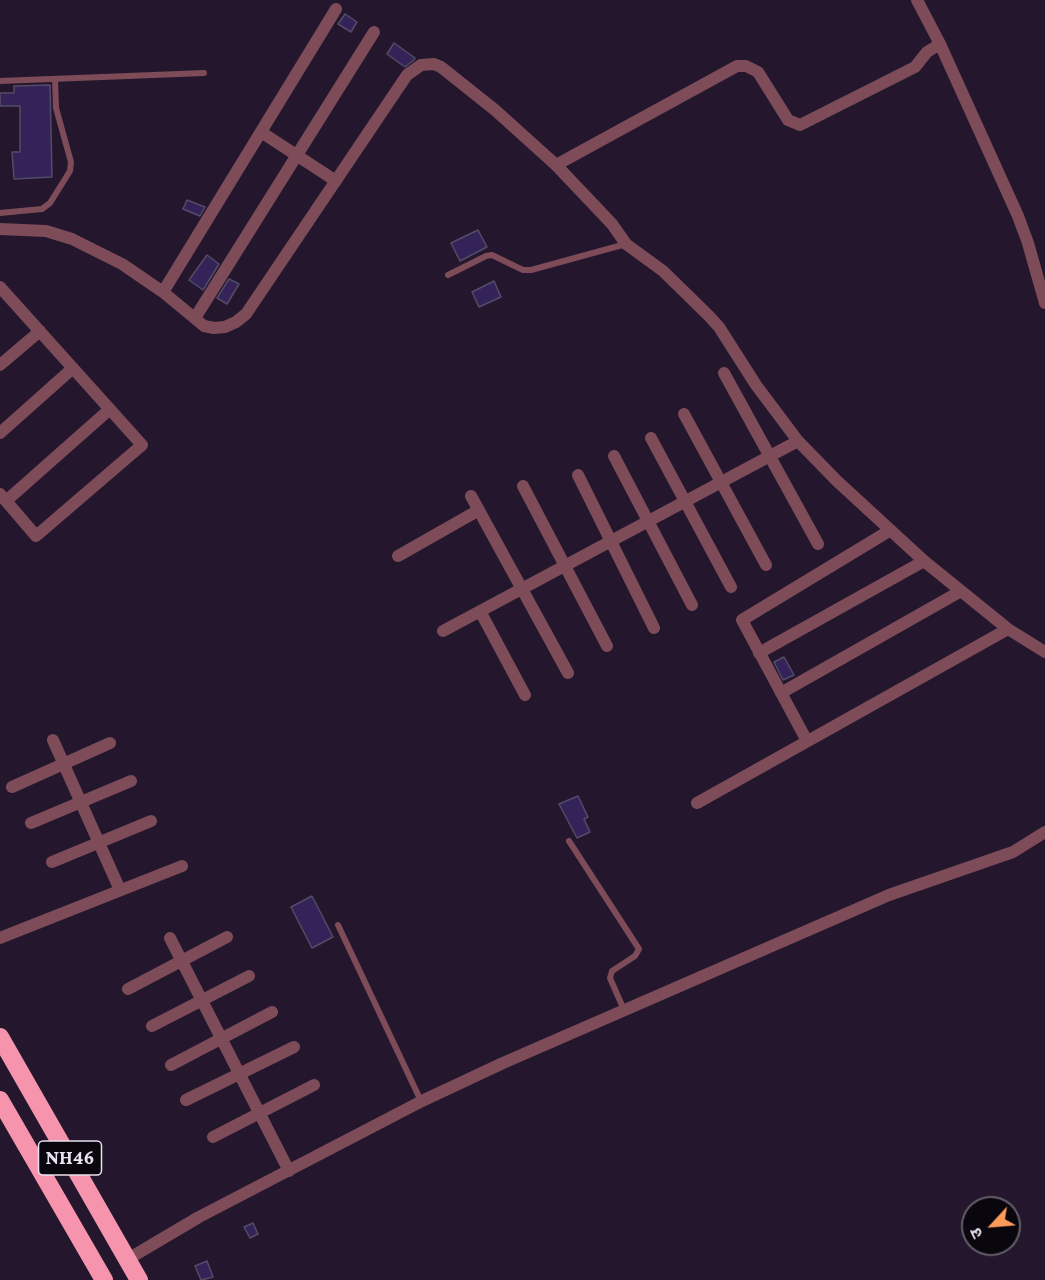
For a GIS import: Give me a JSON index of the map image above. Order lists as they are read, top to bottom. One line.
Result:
{"streets":{"highway":["NH46"]},"north":"bottom left"}
